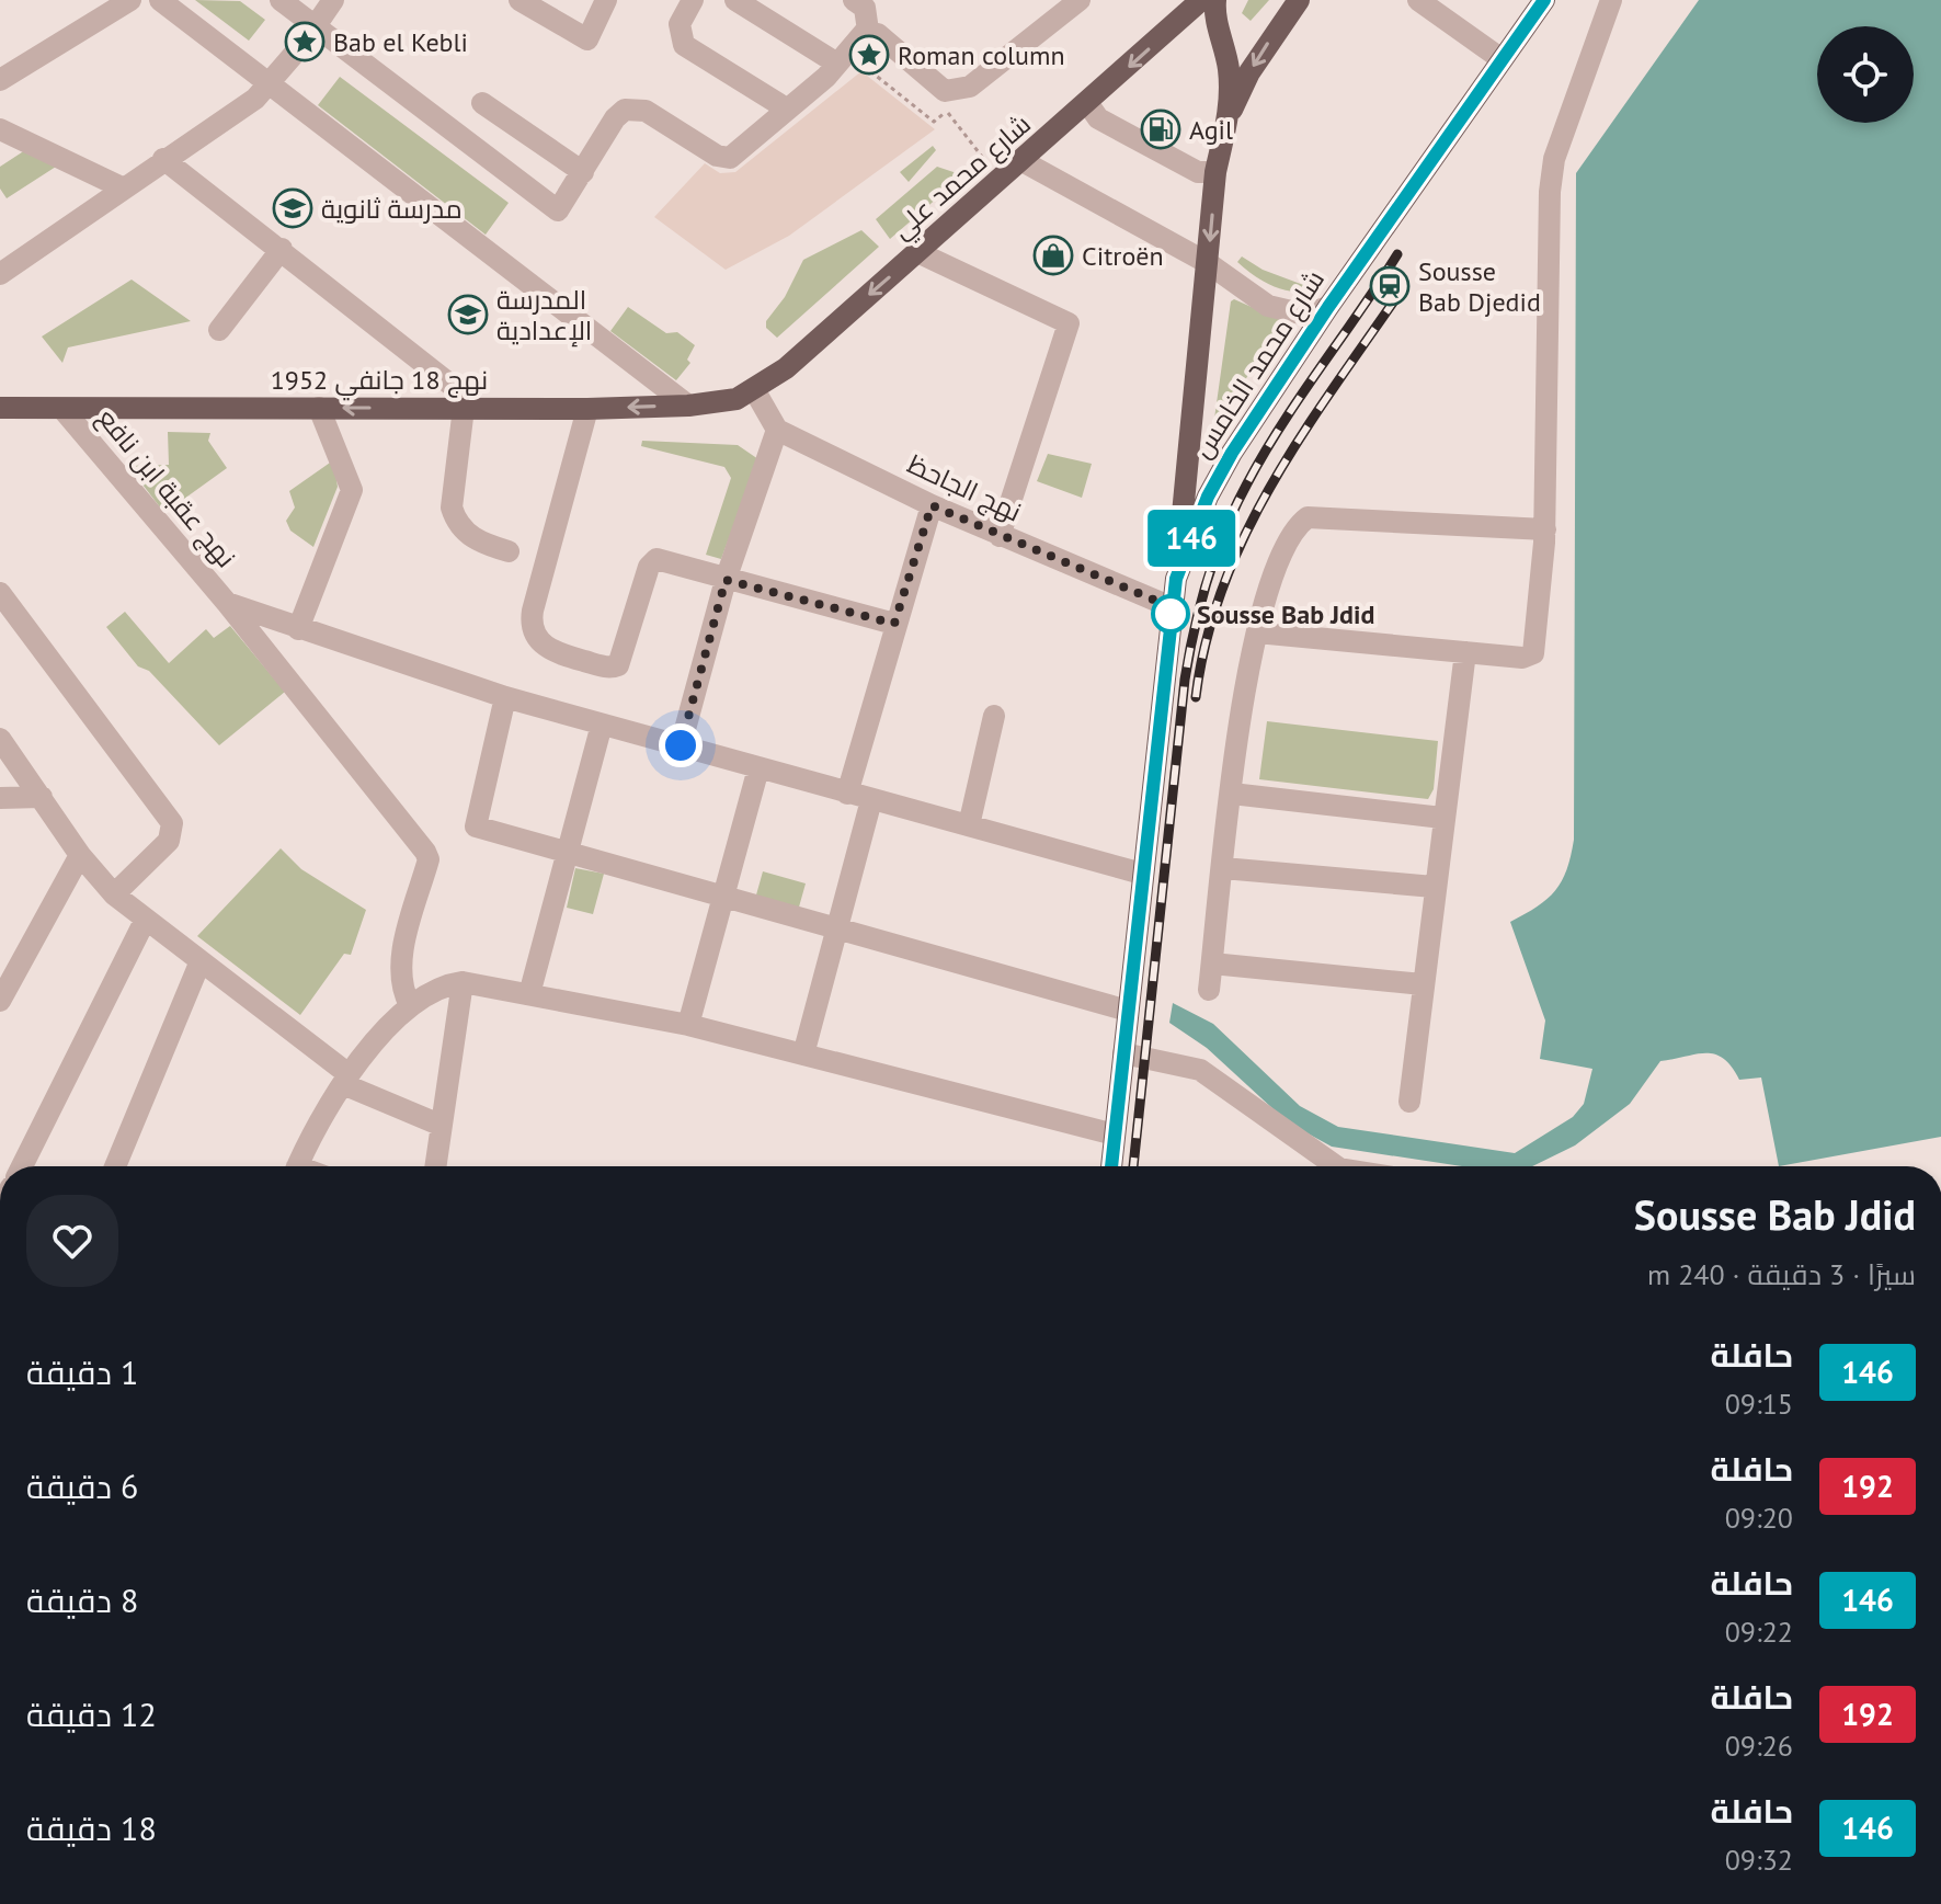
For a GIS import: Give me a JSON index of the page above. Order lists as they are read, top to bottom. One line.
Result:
{"streets":{"main road":["شارع محمد علي","شارع محمد الخامس","نهج 18 جانفي 1952"],"street":["نهج عقبة ابن نافع","نهج الجاحظ"]},"crossings":[["شارع محمد علي","نهج 18 جانفي 1952"],["شارع محمد الخامس","نهج الجاحظ"],["نهج 18 جانفي 1952","نهج عقبة ابن نافع"]],"one_way":["شارع محمد علي"],"places":{"place":["Bab el Kebli","Roman column"],"fuel station":["Agil"],"school or university":["مدرسة ثانوية","المدرسة الإعدادية"],"shop":["Citroën"],"station":["Sousse Bab Djedid"],"other":["Sousse Bab Jdid"]},"lines":["bus line 146"],"page":{"on_map":"146","heading":["Sousse Bab Jdid","سيرًا · 3 دقيقة · 240 m"],"list":[{"mark":"146","name":"حافلة","note":"09:15","value":"1 دقيقة"},{"mark":"192","name":"حافلة","note":"09:20","value":"6 دقيقة"},{"mark":"146","name":"حافلة","note":"09:22","value":"8 دقيقة"},{"mark":"192","name":"حافلة","note":"09:26","value":"12 دقيقة"},{"mark":"146","name":"حافلة","note":"09:32","value":"18 دقيقة"}]}}
